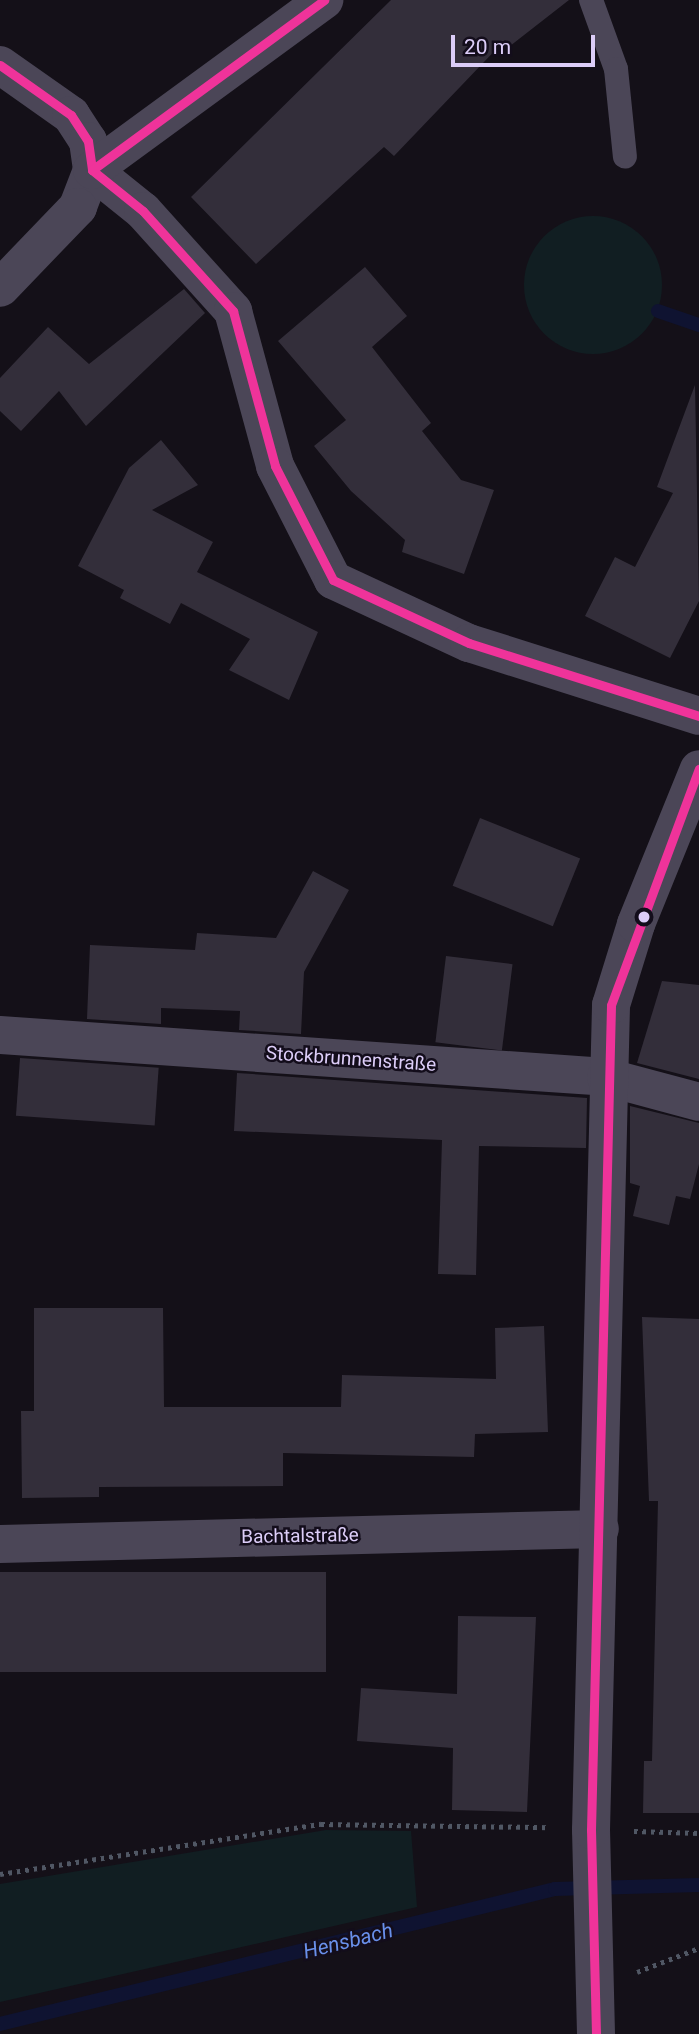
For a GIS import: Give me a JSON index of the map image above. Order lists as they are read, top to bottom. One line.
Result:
{"streets":{"street":["Stockbrunnenstraße","Bachtalstraße"]},"water":["Hensbach"],"scale_bar":"20 m"}
